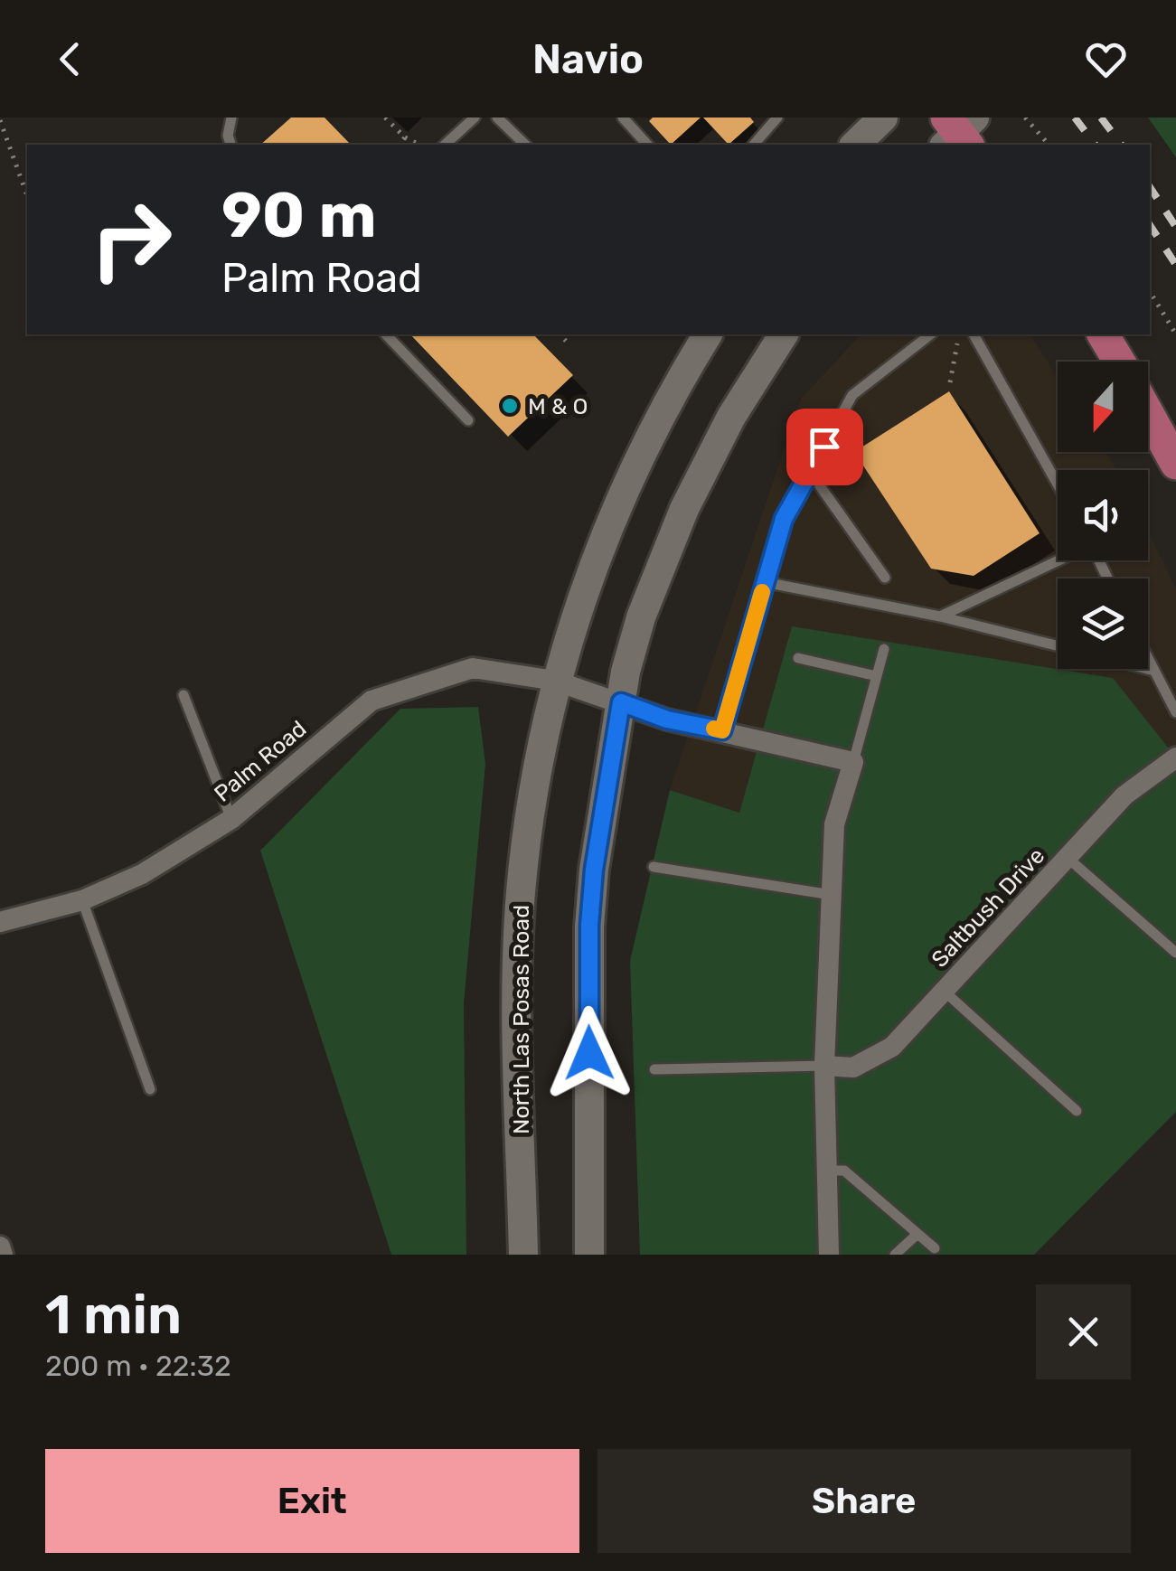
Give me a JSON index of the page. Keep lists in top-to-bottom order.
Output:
{
  "streets": {
    "main road": ["North Las Posas Road"],
    "street": ["Palm Road", "Saltbush Drive"]
  },
  "crossings": [
    ["Palm Road", "North Las Posas Road"]
  ],
  "places": ["M & O"],
  "north": "bottom",
  "page": {
    "header": "Navio",
    "turn": ["90 m", "Palm Road"],
    "heading": ["1 min", "200 m · 22:32"],
    "buttons": ["Exit", "Share"]
  }
}
